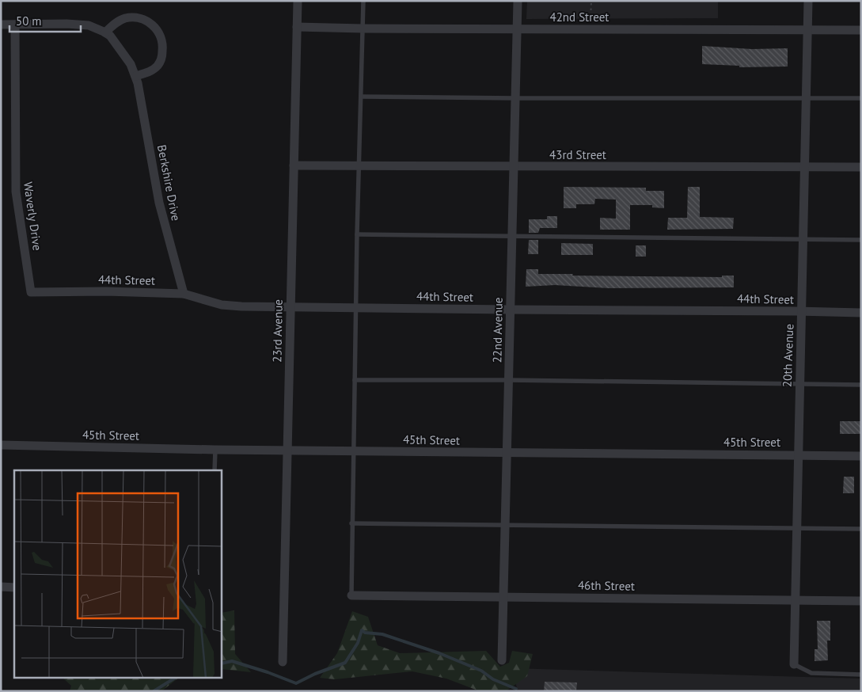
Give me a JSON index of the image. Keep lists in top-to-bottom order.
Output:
{
  "streets": {
    "street": [
      "42nd Street",
      "43rd Street",
      "Berkshire Drive",
      "Waverly Drive",
      "44th Street",
      "22nd Avenue",
      "23rd Avenue",
      "20th Avenue",
      "45th Street",
      "46th Street"
    ]
  },
  "crossings": [
    ["42nd Street", "22nd Avenue"],
    ["42nd Street", "23rd Avenue"],
    ["42nd Street", "20th Avenue"],
    ["43rd Street", "22nd Avenue"],
    ["43rd Street", "23rd Avenue"],
    ["43rd Street", "20th Avenue"],
    ["Berkshire Drive", "Waverly Drive"],
    ["Berkshire Drive", "44th Street"],
    ["Waverly Drive", "44th Street"],
    ["44th Street", "22nd Avenue"],
    ["44th Street", "23rd Avenue"],
    ["44th Street", "20th Avenue"],
    ["22nd Avenue", "45th Street"],
    ["22nd Avenue", "46th Street"],
    ["23rd Avenue", "45th Street"],
    ["20th Avenue", "45th Street"],
    ["20th Avenue", "46th Street"]
  ],
  "scale_bar": "50 m"
}
